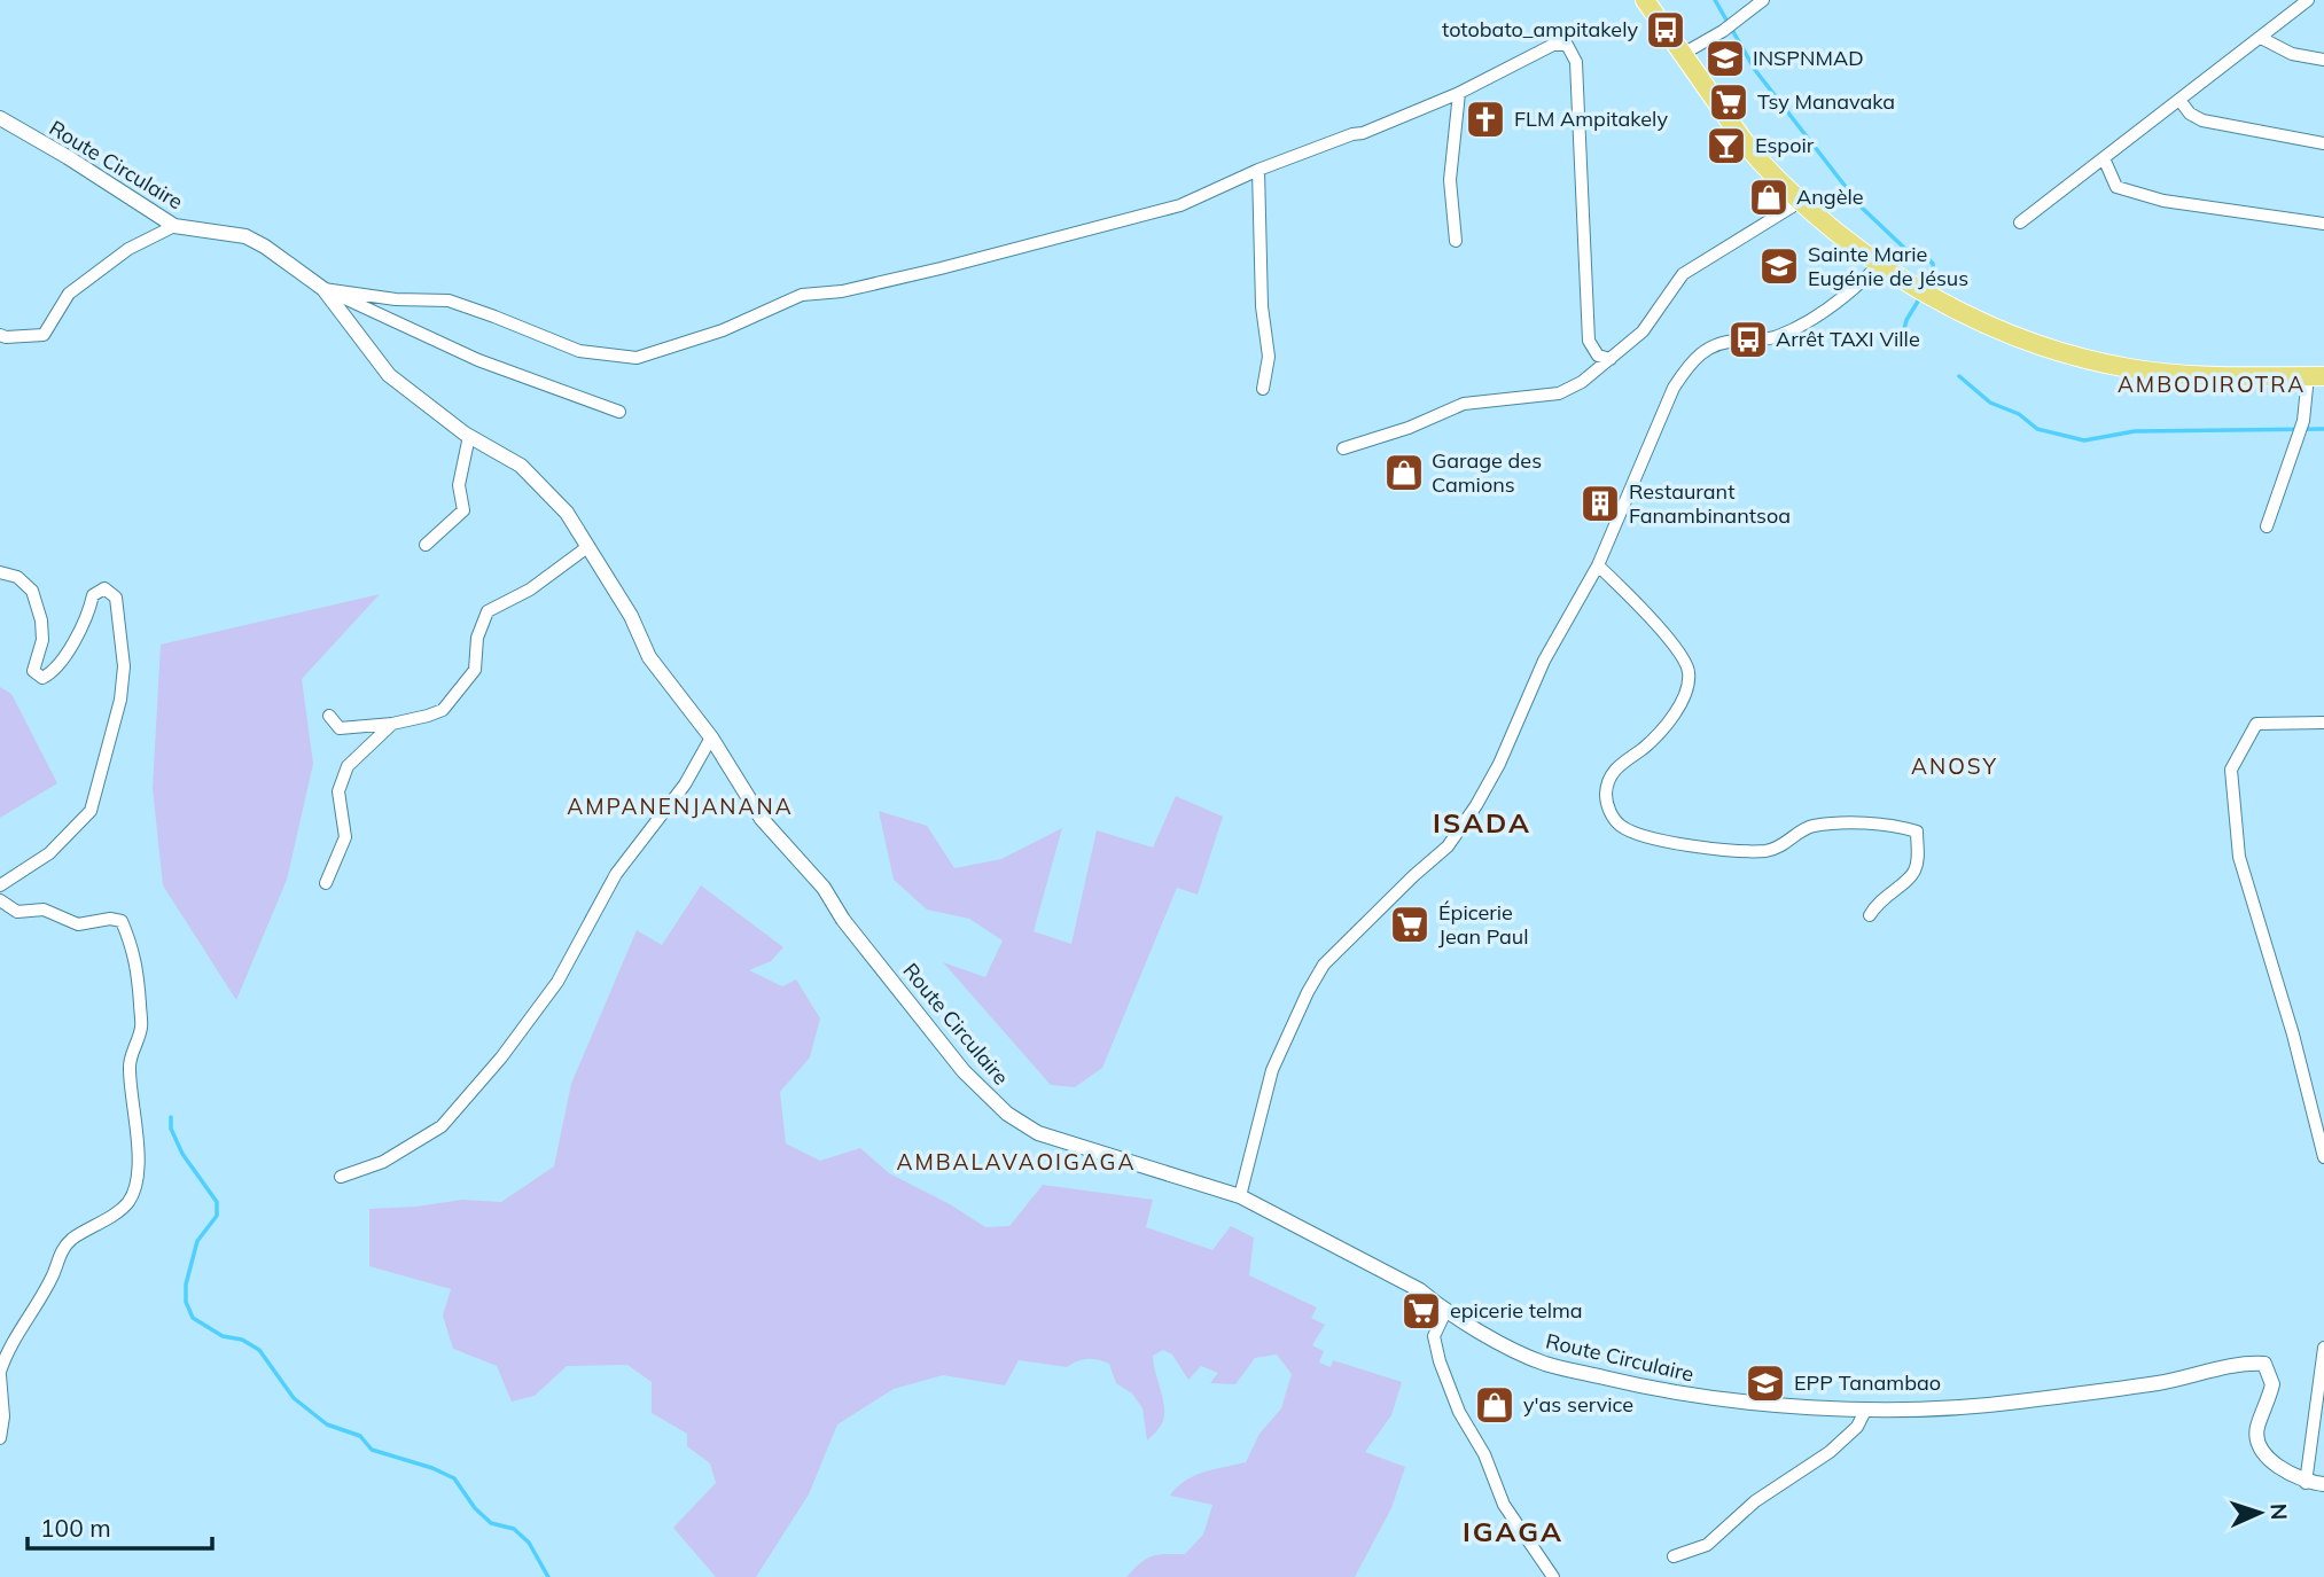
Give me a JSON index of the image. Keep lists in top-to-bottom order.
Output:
{
  "streets": {
    "street": ["Route Circulaire"]
  },
  "districts": [
    "AMBODIROTRA",
    "ANOSY",
    "AMPANENJANANA",
    "ISADA",
    "AMBALAVAOIGAGA",
    "IGAGA"
  ],
  "places": {
    "bus stop": ["totobato_ampitakely", "Arrêt TAXI Ville"],
    "school or university": ["INSPNMAD", "Sainte Marie Eugénie de Jésus", "EPP Tanambao"],
    "supermarket": ["Tsy Manavaka", "Épicerie Jean Paul", "epicerie telma"],
    "church": ["FLM Ampitakely"],
    "bar": ["Espoir"],
    "shop": ["Angèle", "Garage des Camions", "y'as service"],
    "building": ["Restaurant Fanambinantsoa"]
  },
  "scale_bar": "100 m",
  "north": "right"
}
